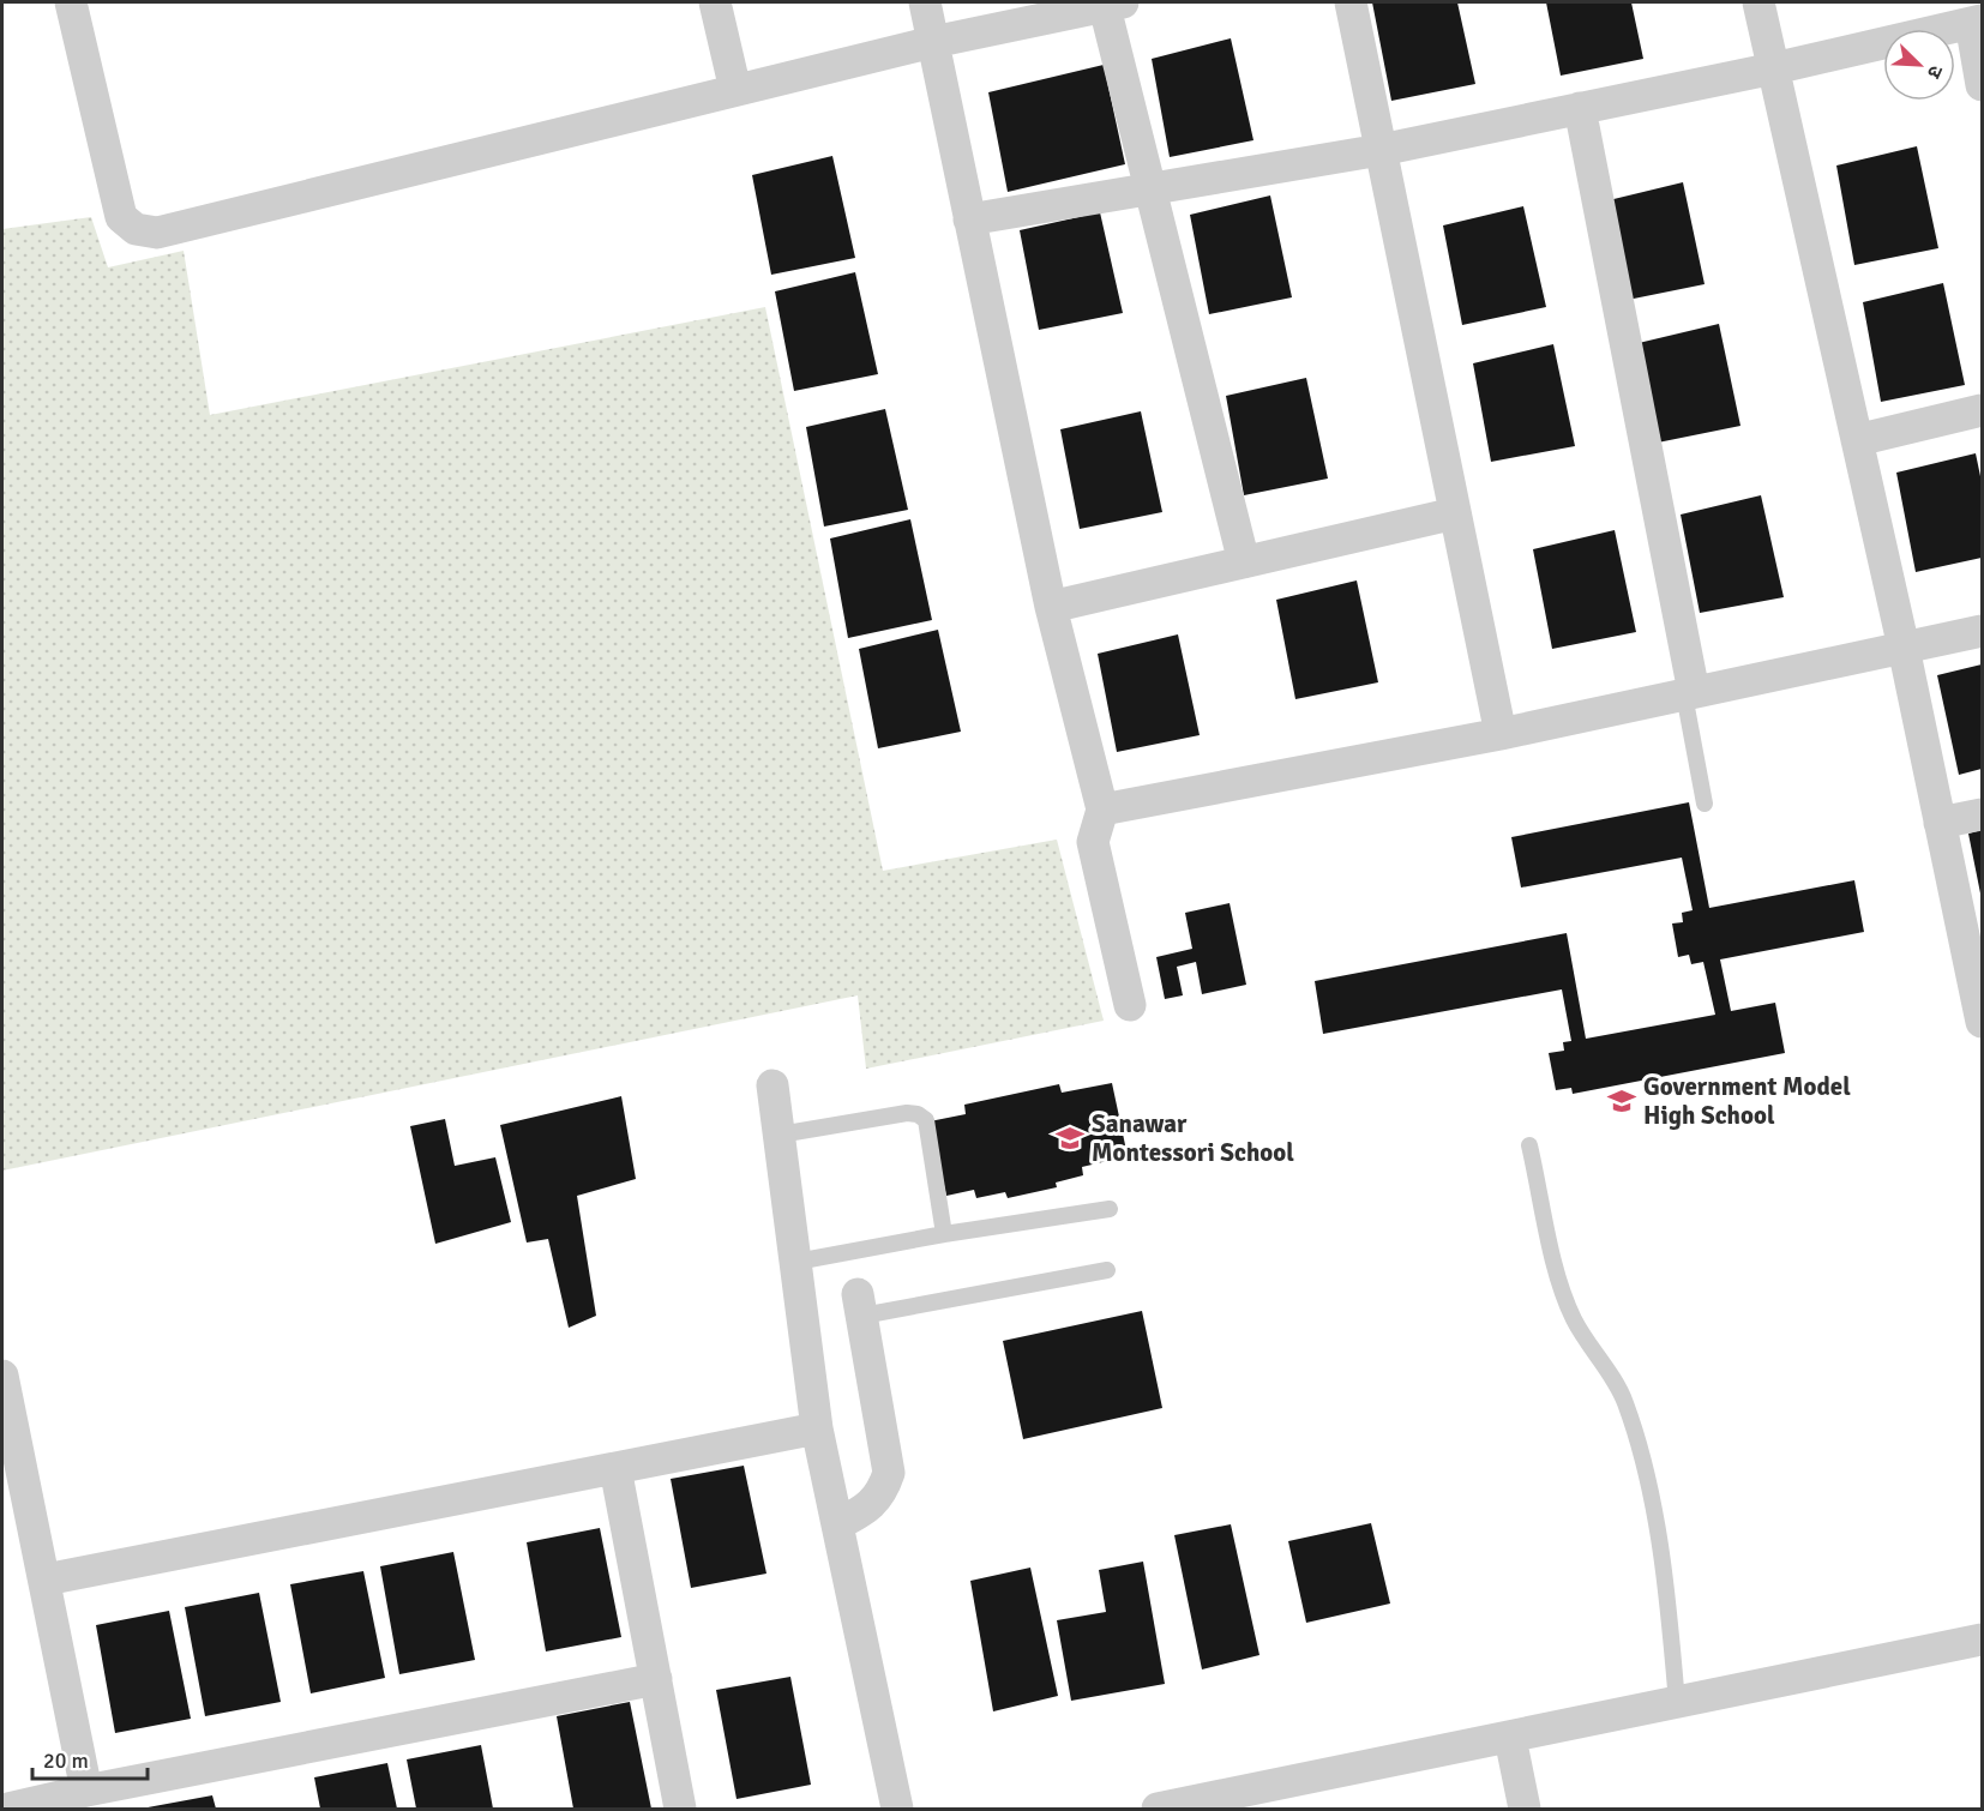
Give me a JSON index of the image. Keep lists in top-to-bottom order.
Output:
{
  "places": {
    "school or university": ["Government Model High School", "Sanawar Montessori School"]
  },
  "scale_bar": "20 m",
  "north": "bottom right"
}
